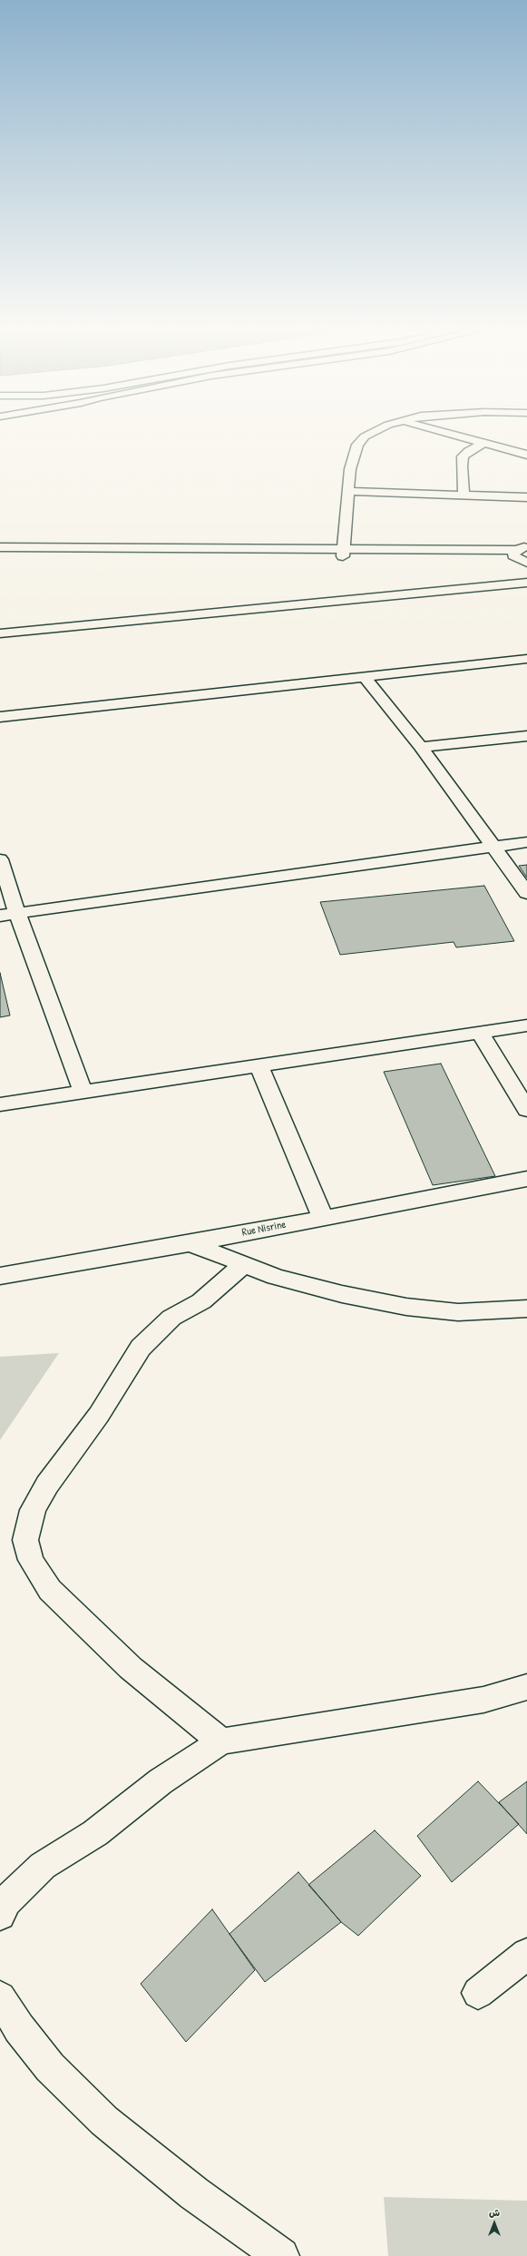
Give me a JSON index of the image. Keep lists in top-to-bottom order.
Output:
{
  "streets": {
    "street": ["Rue Nisrine"]
  },
  "north": "top"
}
